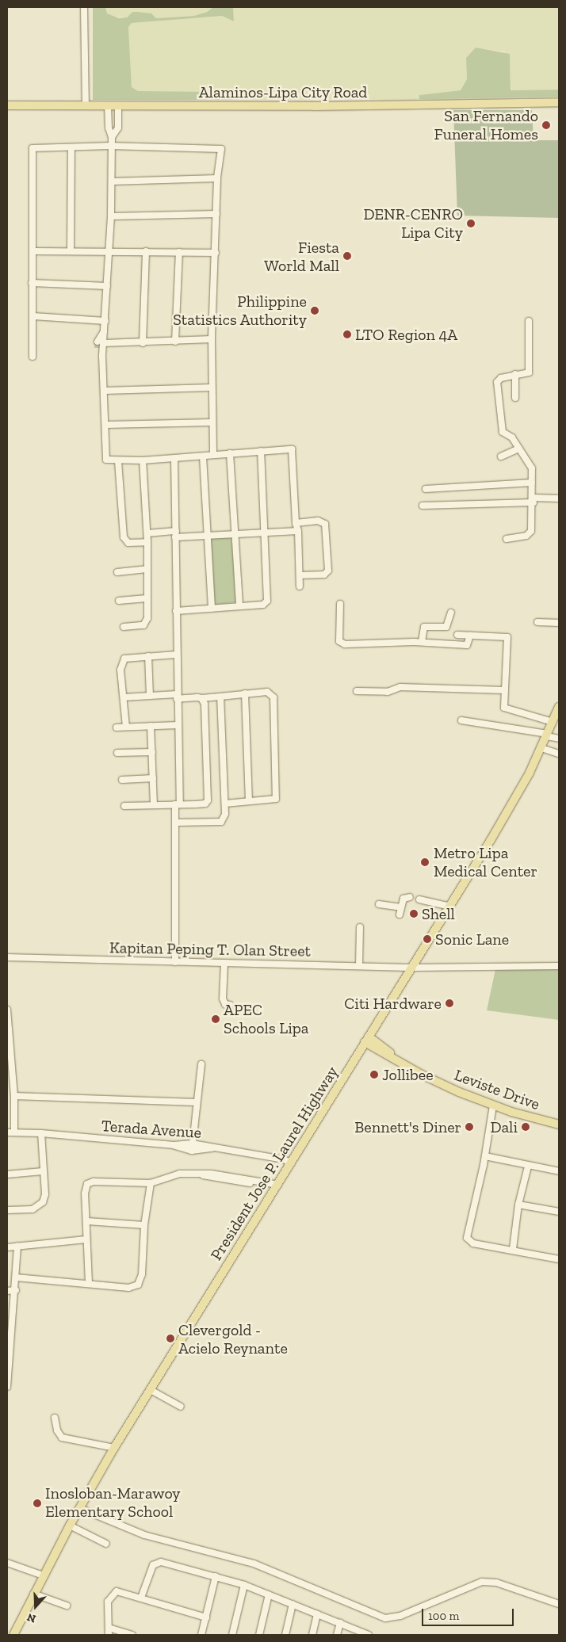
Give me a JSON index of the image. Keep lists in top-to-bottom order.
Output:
{
  "streets": {
    "main road": ["Alaminos-Lipa City Road", "Leviste Drive", "President Jose P. Laurel Highway"],
    "street": ["Kapitan Peping T. Olan Street", "Terada Avenue"]
  },
  "crossings": [
    ["Kapitan Peping T. Olan Street", "President Jose P. Laurel Highway"],
    ["Leviste Drive", "President Jose P. Laurel Highway"],
    ["Terada Avenue", "President Jose P. Laurel Highway"]
  ],
  "places": [
    "San Fernando Funeral Homes",
    "DENR-CENRO Lipa City",
    "Fiesta World Mall",
    "Philippine Statistics Authority",
    "LTO Region 4A",
    "Metro Lipa Medical Center",
    "Shell",
    "Sonic Lane",
    "Citi Hardware",
    "APEC Schools Lipa",
    "Jollibee",
    "Bennett's Diner",
    "Dali",
    "Clevergold - Acielo Reynante",
    "Inosloban-Marawoy Elementary School"
  ],
  "scale_bar": "100 m",
  "north": "bottom"
}
